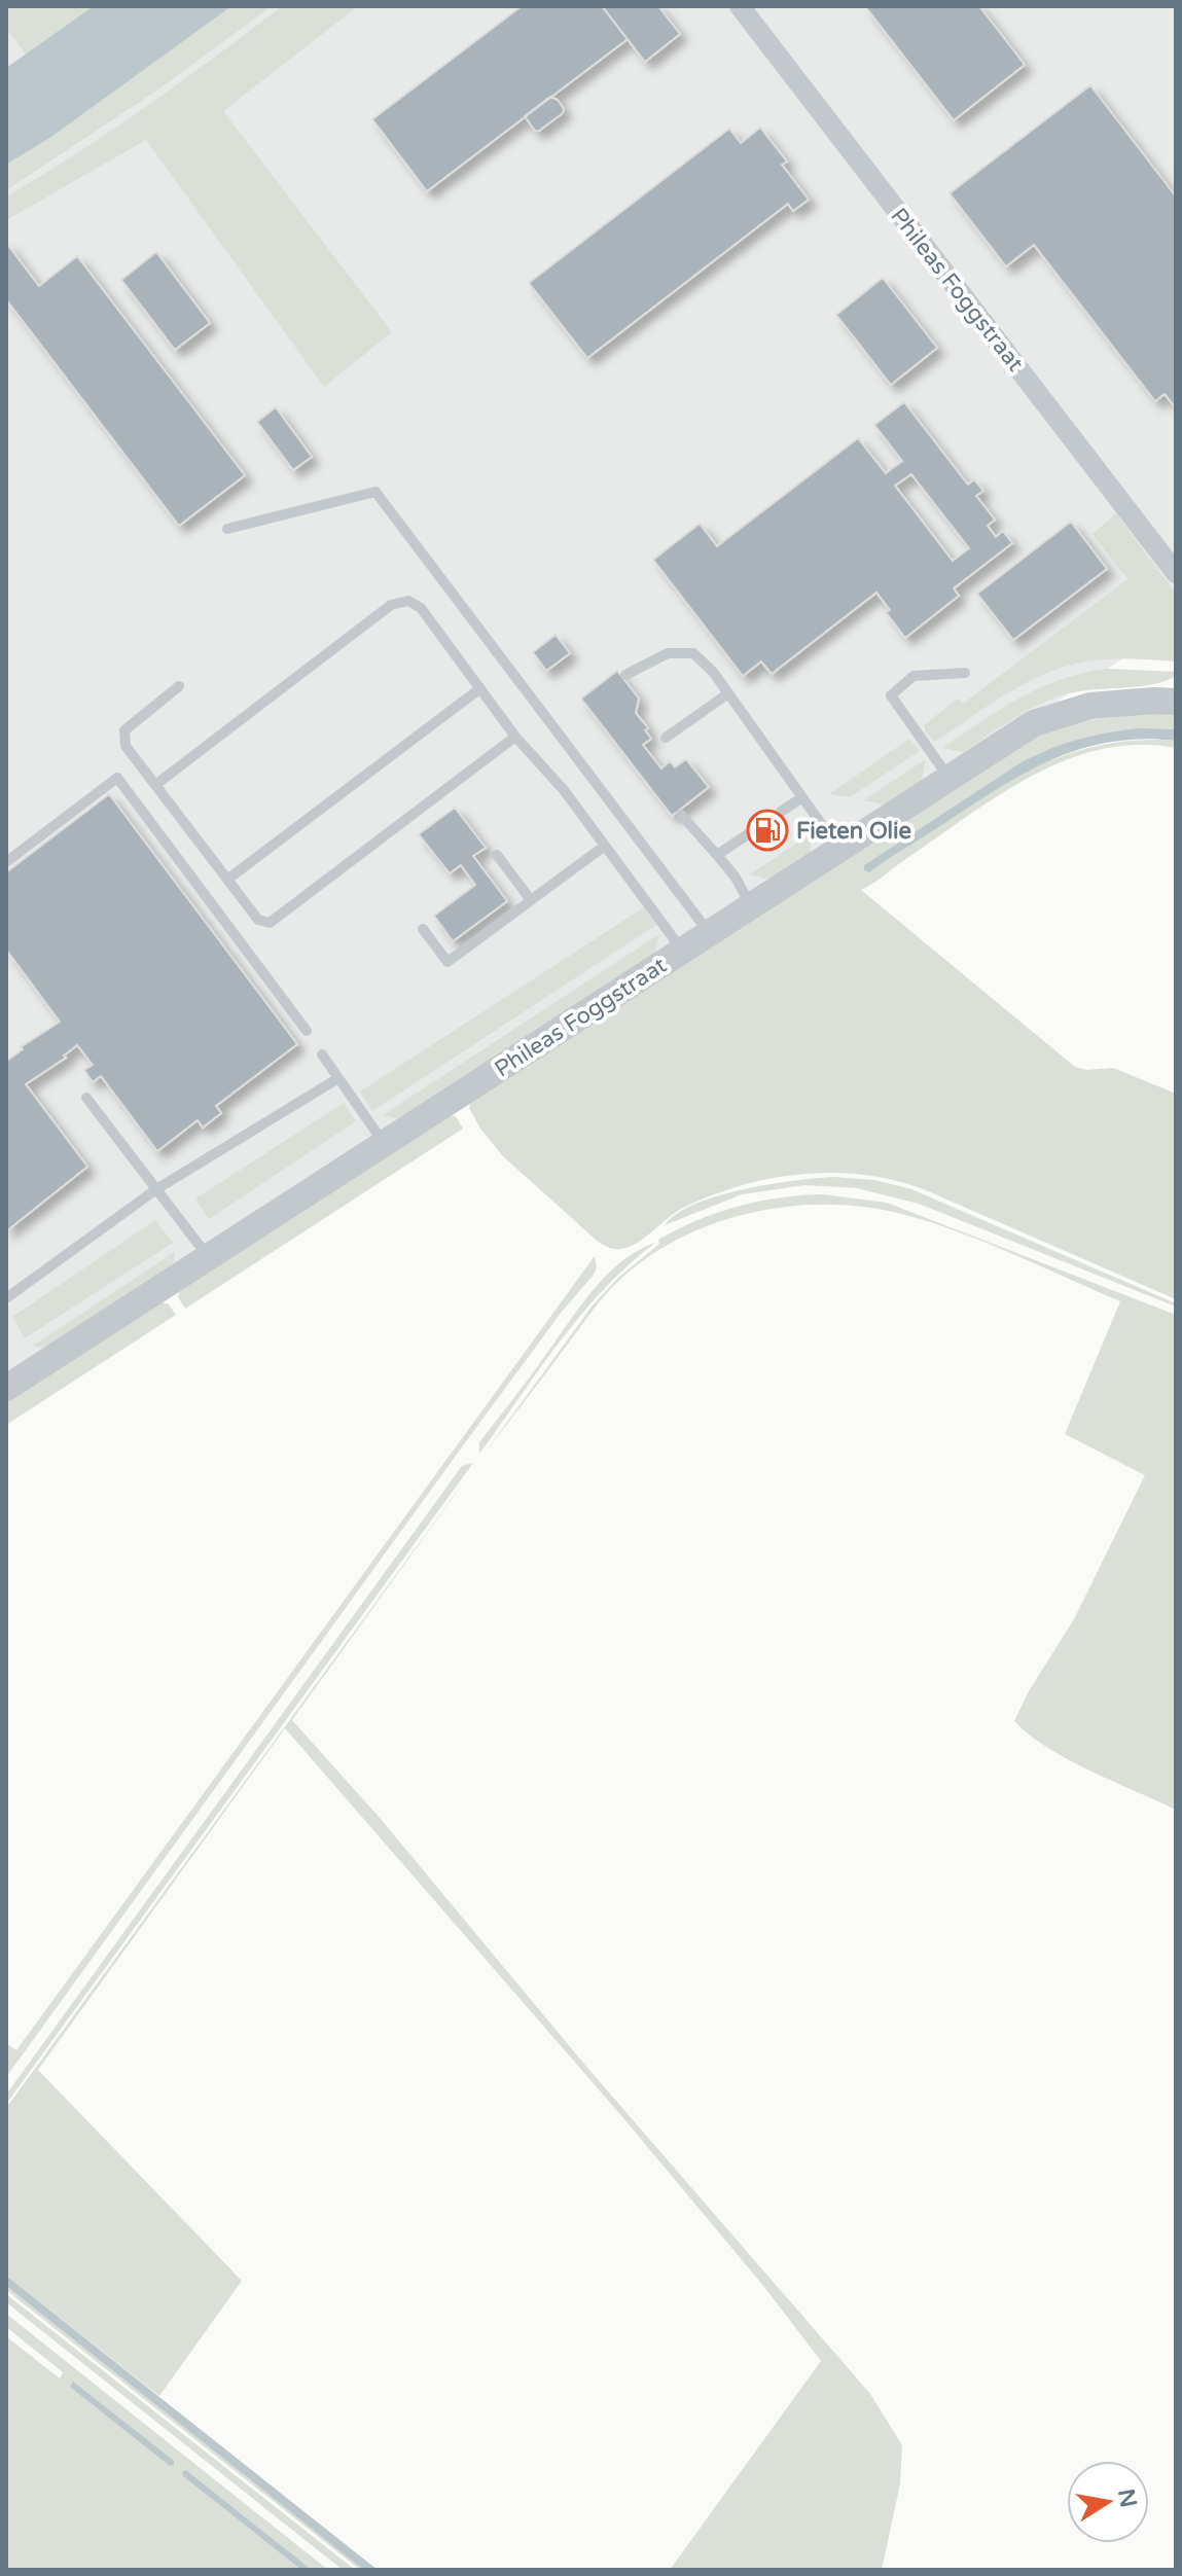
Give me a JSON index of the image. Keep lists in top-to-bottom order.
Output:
{
  "streets": {
    "street": ["Phileas Foggstraat"]
  },
  "places": {
    "fuel station": ["Fieten Olie"]
  },
  "north": "right"
}
